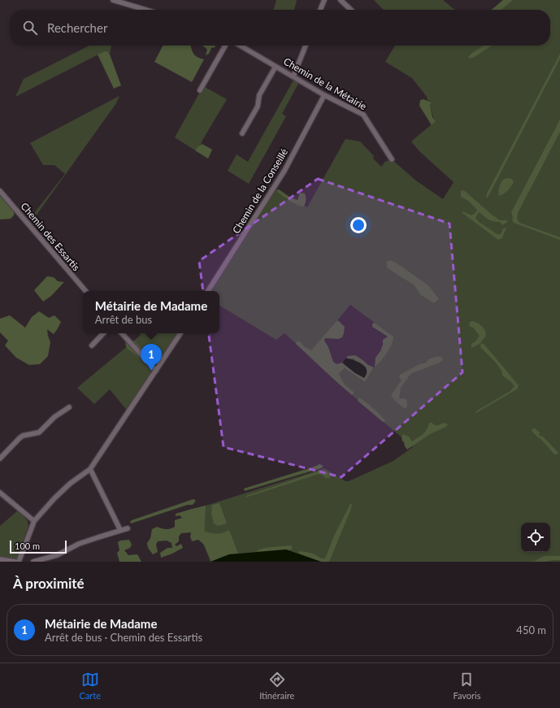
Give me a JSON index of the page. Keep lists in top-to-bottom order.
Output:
{
  "streets": {
    "street": ["Chemin de la Métairie", "Chemin de la Conseillé", "Chemin des Essartis"]
  },
  "crossings": [
    ["Chemin de la Métairie", "Chemin de la Conseillé"]
  ],
  "scale_bar": "100 m",
  "page": {
    "search": "Rechercher",
    "popup": ["Métairie de Madame", "Arrêt de bus"],
    "pins": "1",
    "scale": "100 m",
    "heading": "À proximité",
    "list": [
      {
        "mark": "1",
        "name": "Métairie de Madame",
        "note": "Arrêt de bus · Chemin des Essartis",
        "value": "450 m"
      }
    ],
    "nav": ["Carte", "Itinéraire", "Favoris"]
  }
}
